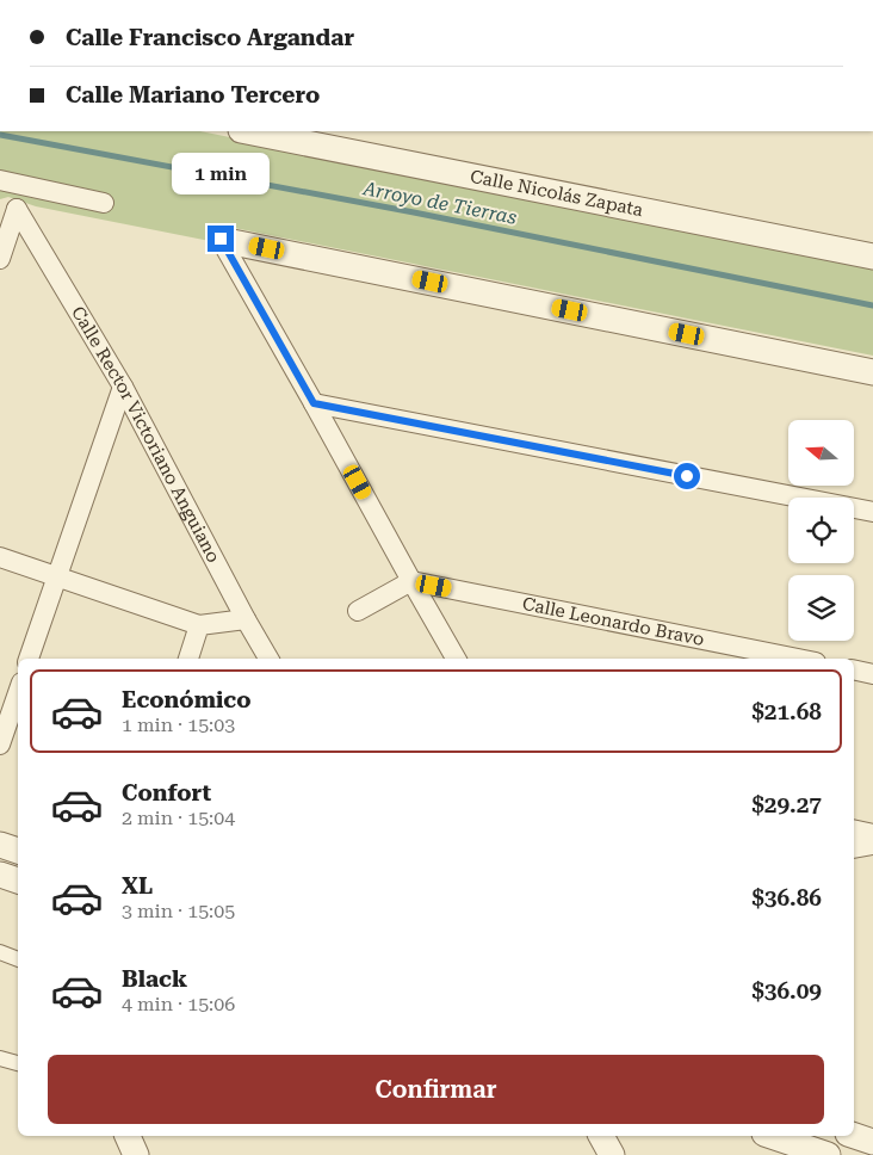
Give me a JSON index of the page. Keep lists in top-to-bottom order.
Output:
{
  "streets": {
    "street": ["Calle Nicolás Zapata", "Calle Rector Victoriano Anguiano", "Calle Leonardo Bravo"]
  },
  "water": ["Arroyo de Tierras"],
  "north": "left",
  "page": {
    "banner": ["Calle Francisco Argandar", "Calle Mariano Tercero"],
    "bubble": "1 min",
    "list": [
      {
        "name": "Económico",
        "note": "1 min · 15:03",
        "value": "$21.68"
      },
      {
        "name": "Confort",
        "note": "2 min · 15:04",
        "value": "$29.27"
      },
      {
        "name": "XL",
        "note": "3 min · 15:05",
        "value": "$36.86"
      },
      {
        "name": "Black",
        "note": "4 min · 15:06",
        "value": "$36.09"
      }
    ],
    "buttons": "Confirmar"
  }
}
